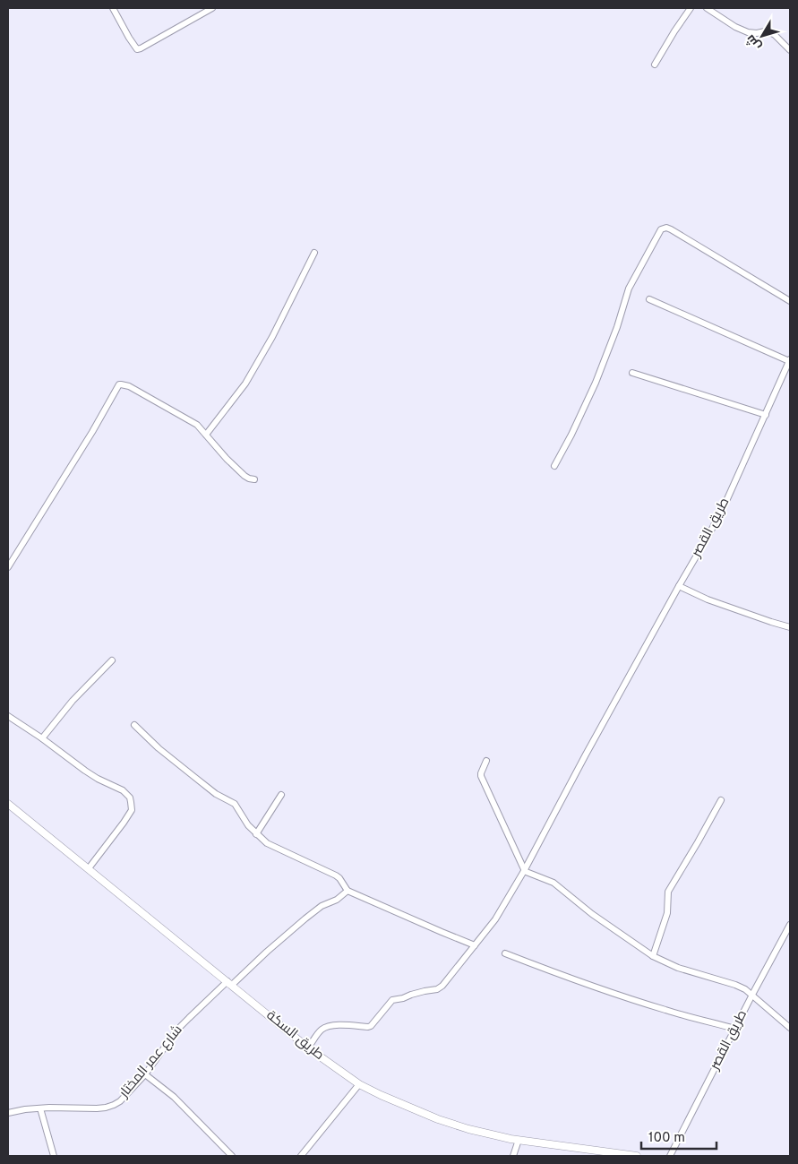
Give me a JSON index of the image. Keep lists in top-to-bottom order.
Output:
{
  "streets": {
    "main road": ["طريق السكة"],
    "street": ["طريق القصر", "شارع عمر المختار"]
  },
  "crossings": [
    ["طريق القصر", "طريق السكة"],
    ["طريق السكة", "شارع عمر المختار"]
  ],
  "scale_bar": "100 m",
  "north": "bottom left"
}
